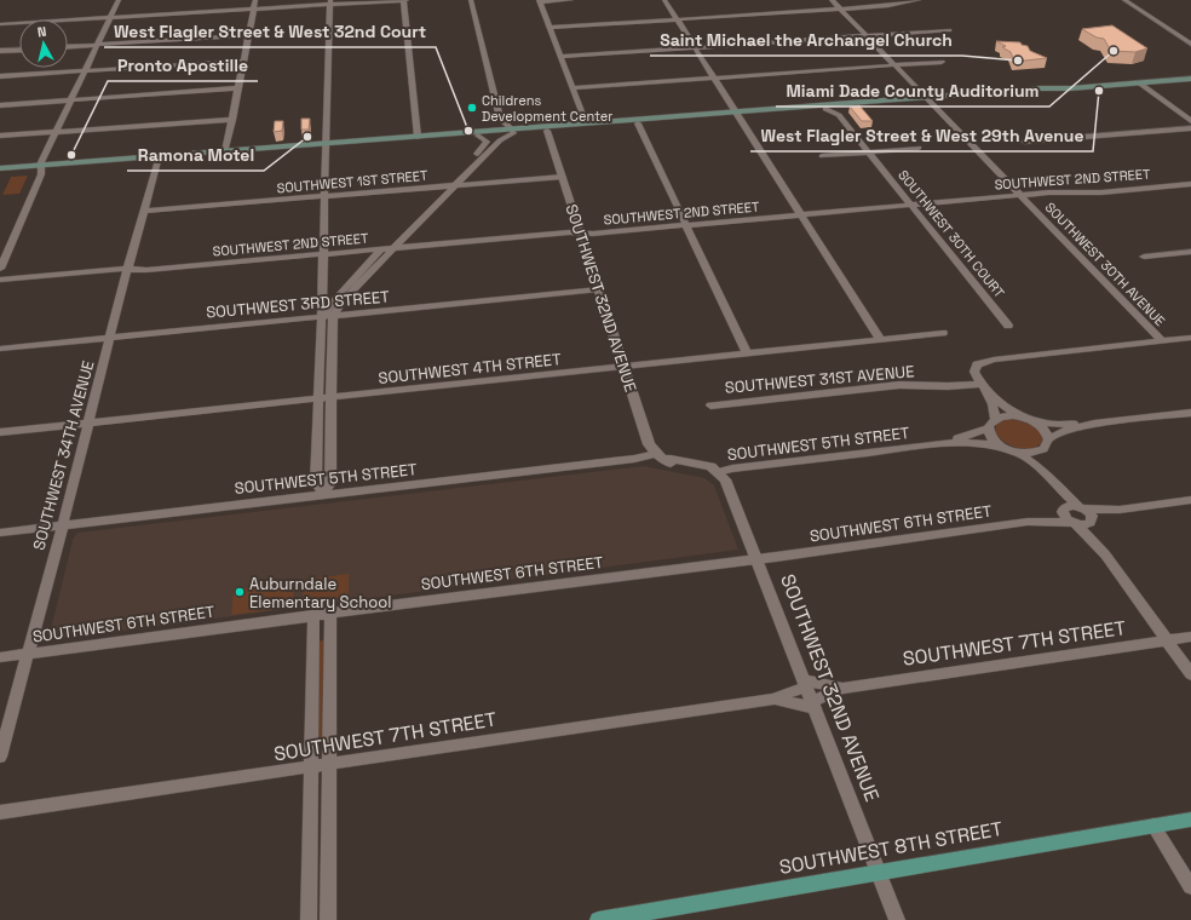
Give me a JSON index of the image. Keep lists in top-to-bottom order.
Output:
{
  "streets": {
    "main road": ["SOUTHWEST 8TH STREET"],
    "street": [
      "SOUTHWEST 2ND STREET",
      "SOUTHWEST 1ST STREET",
      "SOUTHWEST 30TH COURT",
      "SOUTHWEST 30TH AVENUE",
      "SOUTHWEST 32ND AVENUE",
      "SOUTHWEST 3RD STREET",
      "SOUTHWEST 4TH STREET",
      "SOUTHWEST 31ST AVENUE",
      "SOUTHWEST 5TH STREET",
      "SOUTHWEST 34TH AVENUE",
      "SOUTHWEST 6TH STREET",
      "SOUTHWEST 7TH STREET"
    ]
  },
  "crossings": [
    ["SOUTHWEST 2ND STREET", "SOUTHWEST 30TH COURT"],
    ["SOUTHWEST 2ND STREET", "SOUTHWEST 30TH AVENUE"],
    ["SOUTHWEST 2ND STREET", "SOUTHWEST 32ND AVENUE"],
    ["SOUTHWEST 2ND STREET", "SOUTHWEST 34TH AVENUE"],
    ["SOUTHWEST 1ST STREET", "SOUTHWEST 32ND AVENUE"],
    ["SOUTHWEST 1ST STREET", "SOUTHWEST 34TH AVENUE"],
    ["SOUTHWEST 32ND AVENUE", "SOUTHWEST 3RD STREET"],
    ["SOUTHWEST 32ND AVENUE", "SOUTHWEST 4TH STREET"],
    ["SOUTHWEST 32ND AVENUE", "SOUTHWEST 5TH STREET"],
    ["SOUTHWEST 32ND AVENUE", "SOUTHWEST 6TH STREET"],
    ["SOUTHWEST 32ND AVENUE", "SOUTHWEST 7TH STREET"],
    ["SOUTHWEST 32ND AVENUE", "SOUTHWEST 8TH STREET"],
    ["SOUTHWEST 3RD STREET", "SOUTHWEST 34TH AVENUE"],
    ["SOUTHWEST 4TH STREET", "SOUTHWEST 34TH AVENUE"],
    ["SOUTHWEST 5TH STREET", "SOUTHWEST 34TH AVENUE"],
    ["SOUTHWEST 34TH AVENUE", "SOUTHWEST 6TH STREET"]
  ],
  "places": [
    "Miami Dade County Auditorium",
    "Saint Michael the Archangel Church",
    "West Flagler Street & West 29th Avenue",
    "Childrens Development Center",
    "West Flagler Street & West 32nd Court",
    "Ramona Motel",
    "Pronto Apostille",
    "Auburndale Elementary School"
  ],
  "north": "top"
}
